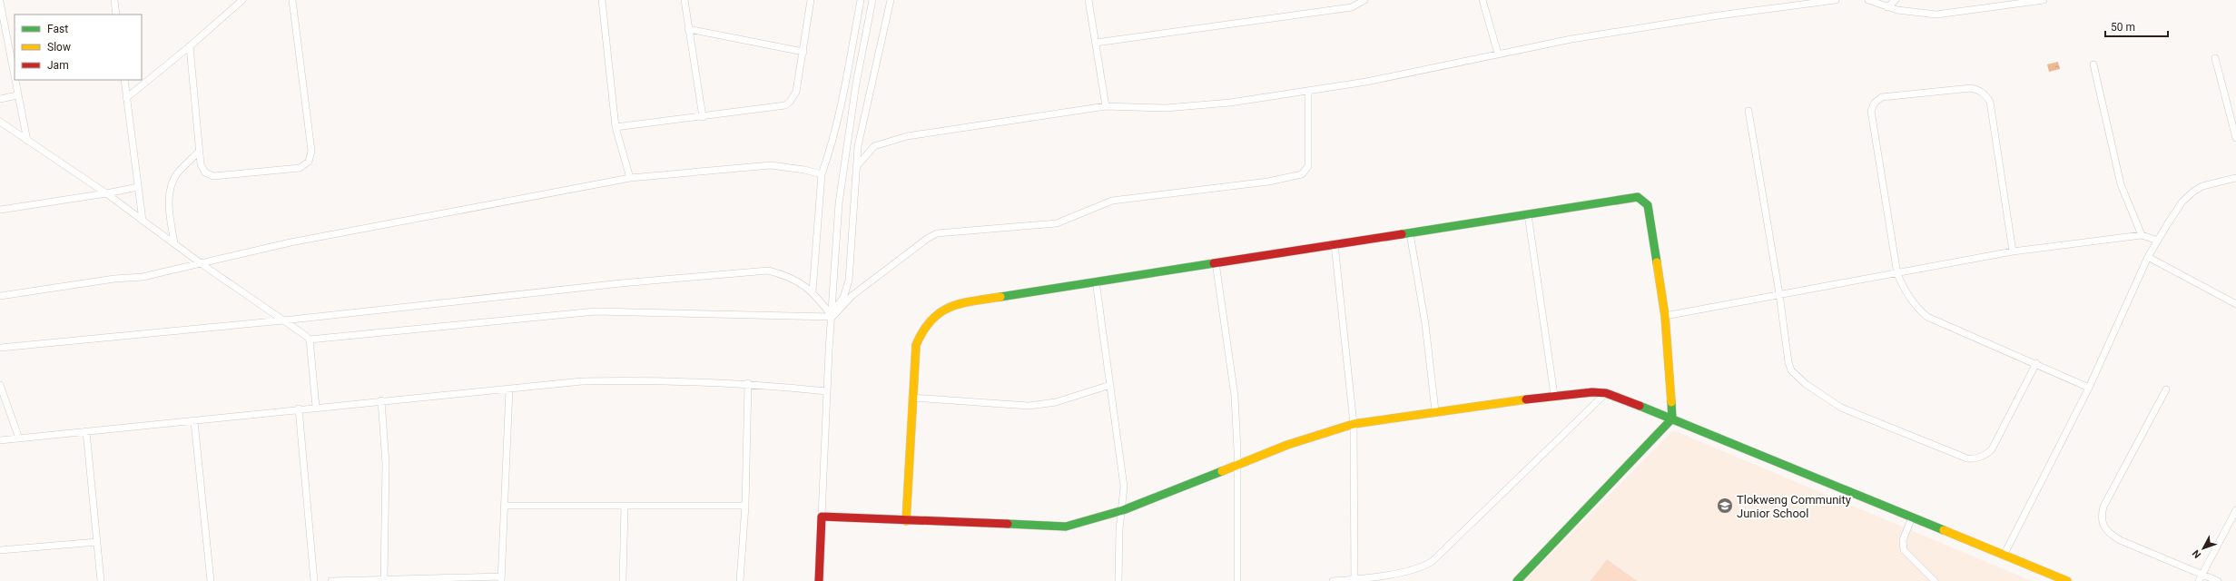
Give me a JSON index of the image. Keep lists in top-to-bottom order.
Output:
{
  "places": {
    "school or university": ["Tlokweng Community Junior School"]
  },
  "legend": ["Fast", "Slow", "Jam"],
  "scale_bar": "50 m",
  "north": "bottom left"
}
